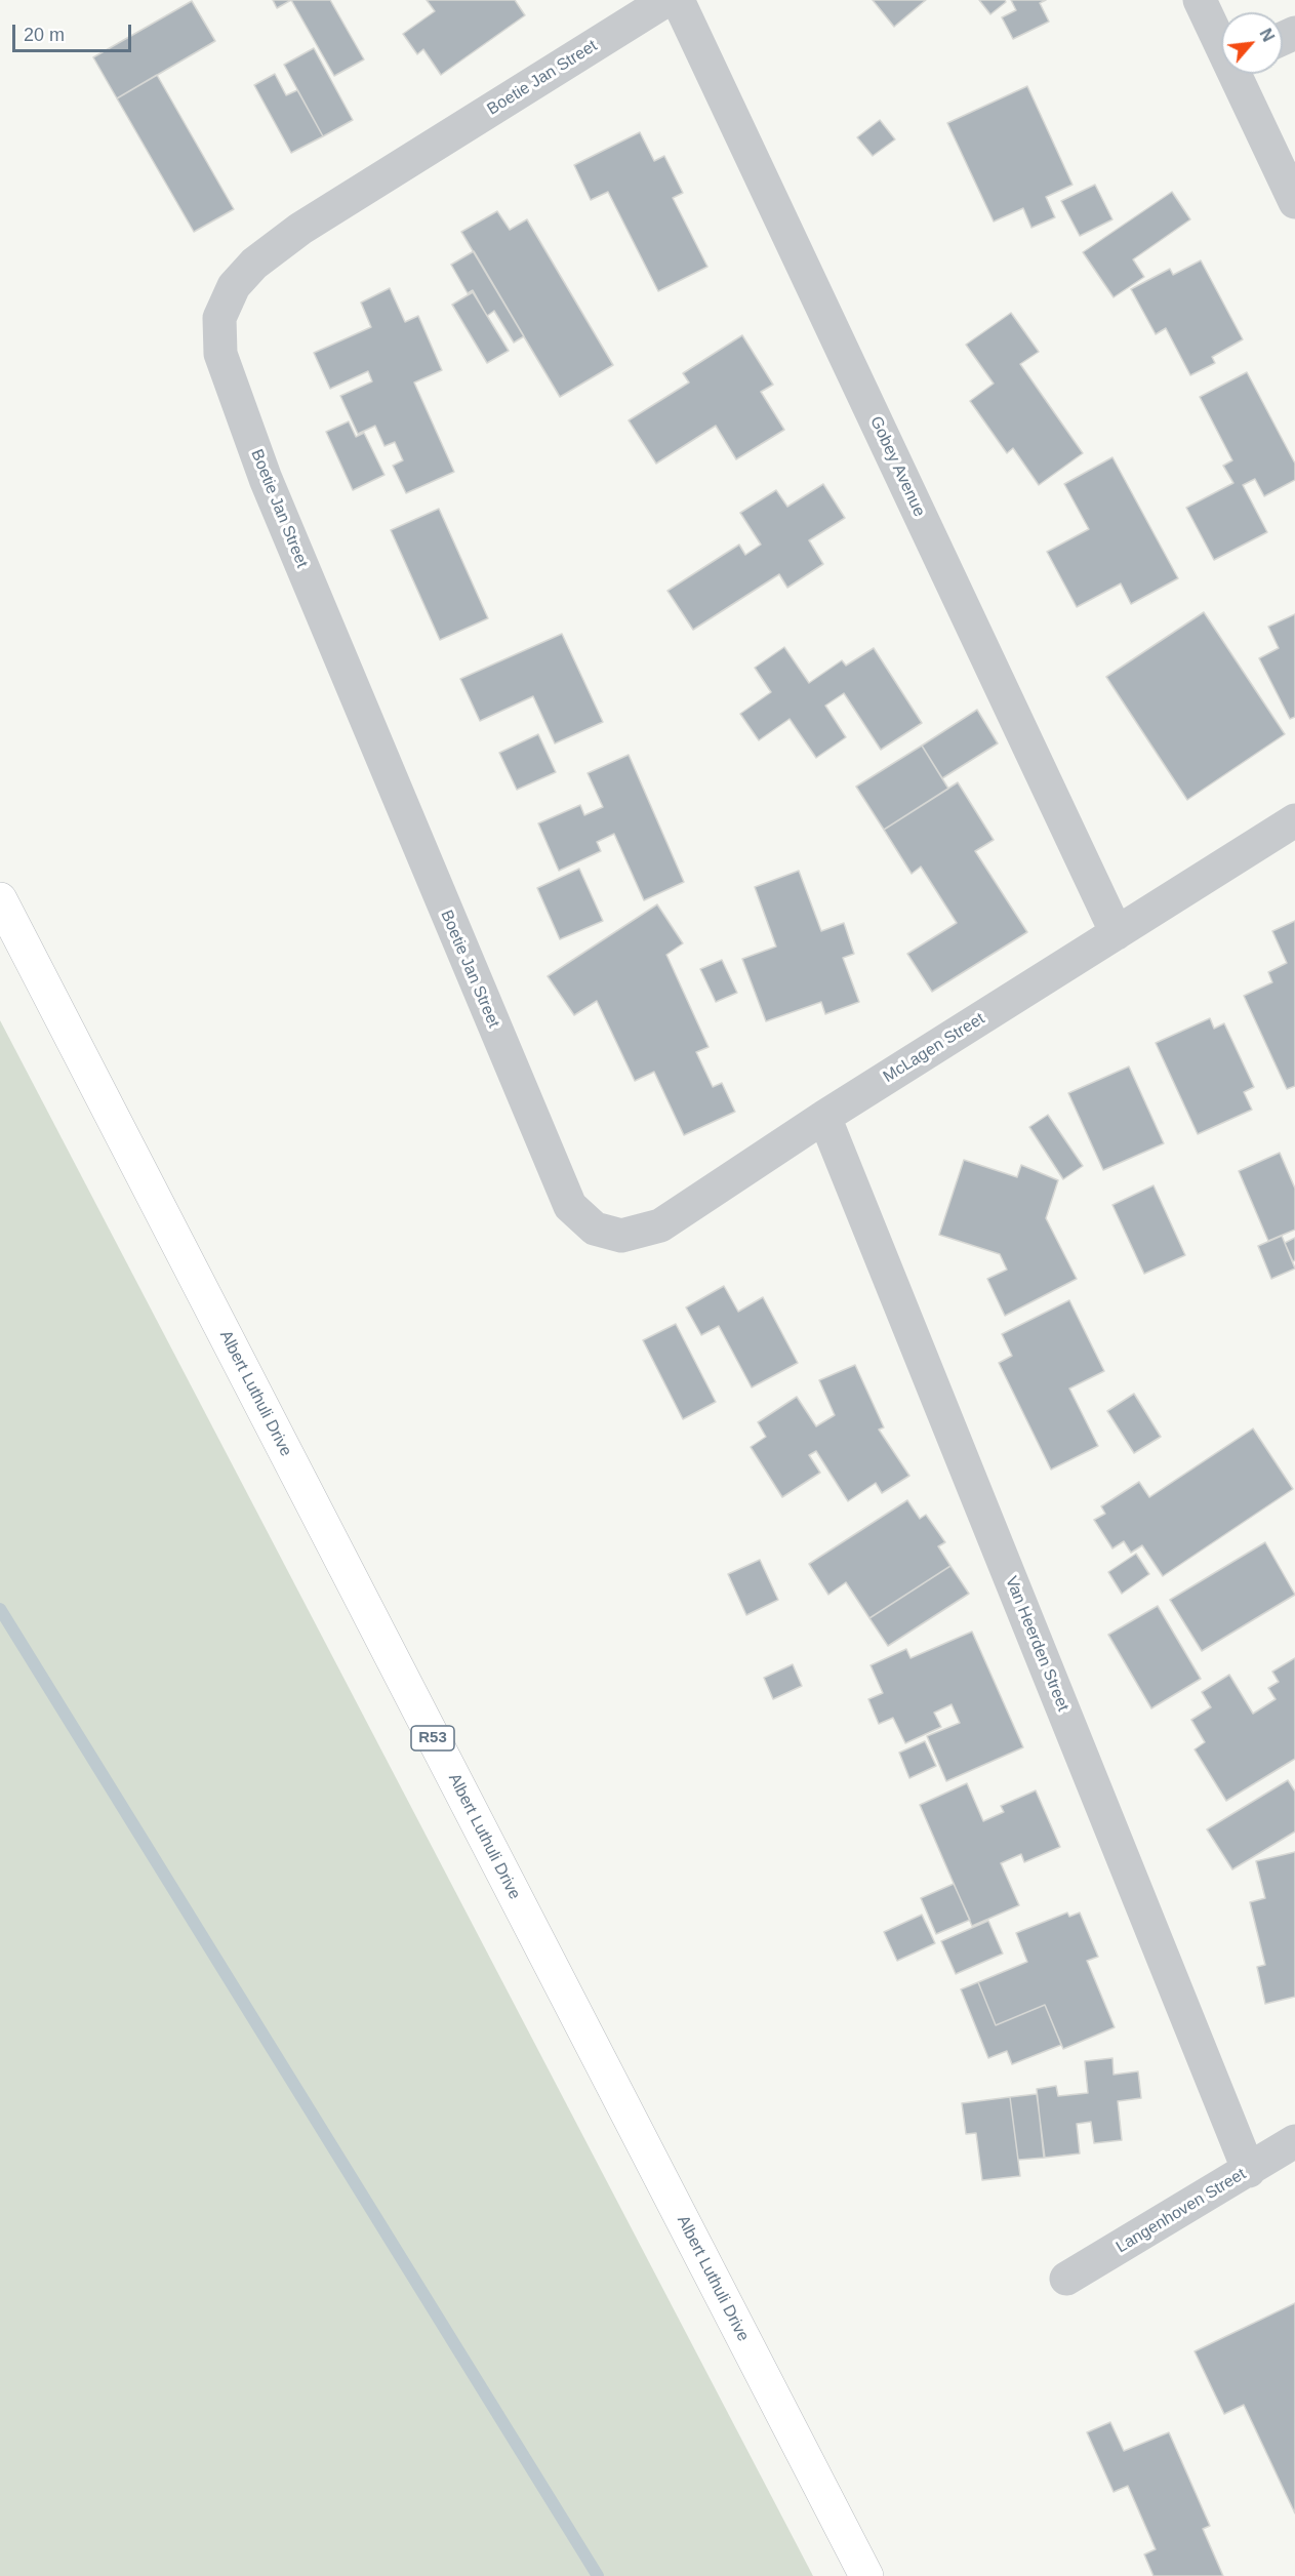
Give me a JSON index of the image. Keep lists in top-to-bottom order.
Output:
{
  "streets": {
    "main road": ["Albert Luthuli Drive", "R53"],
    "street": [
      "Boetie Jan Street",
      "Gobey Avenue",
      "McLagen Street",
      "Van Heerden Street",
      "Langenhoven Street"
    ]
  },
  "crossings": [
    ["Boetie Jan Street", "McLagen Street"],
    ["Gobey Avenue", "McLagen Street"],
    ["McLagen Street", "Van Heerden Street"],
    ["Van Heerden Street", "Langenhoven Street"]
  ],
  "scale_bar": "20 m",
  "north": "top right"
}
